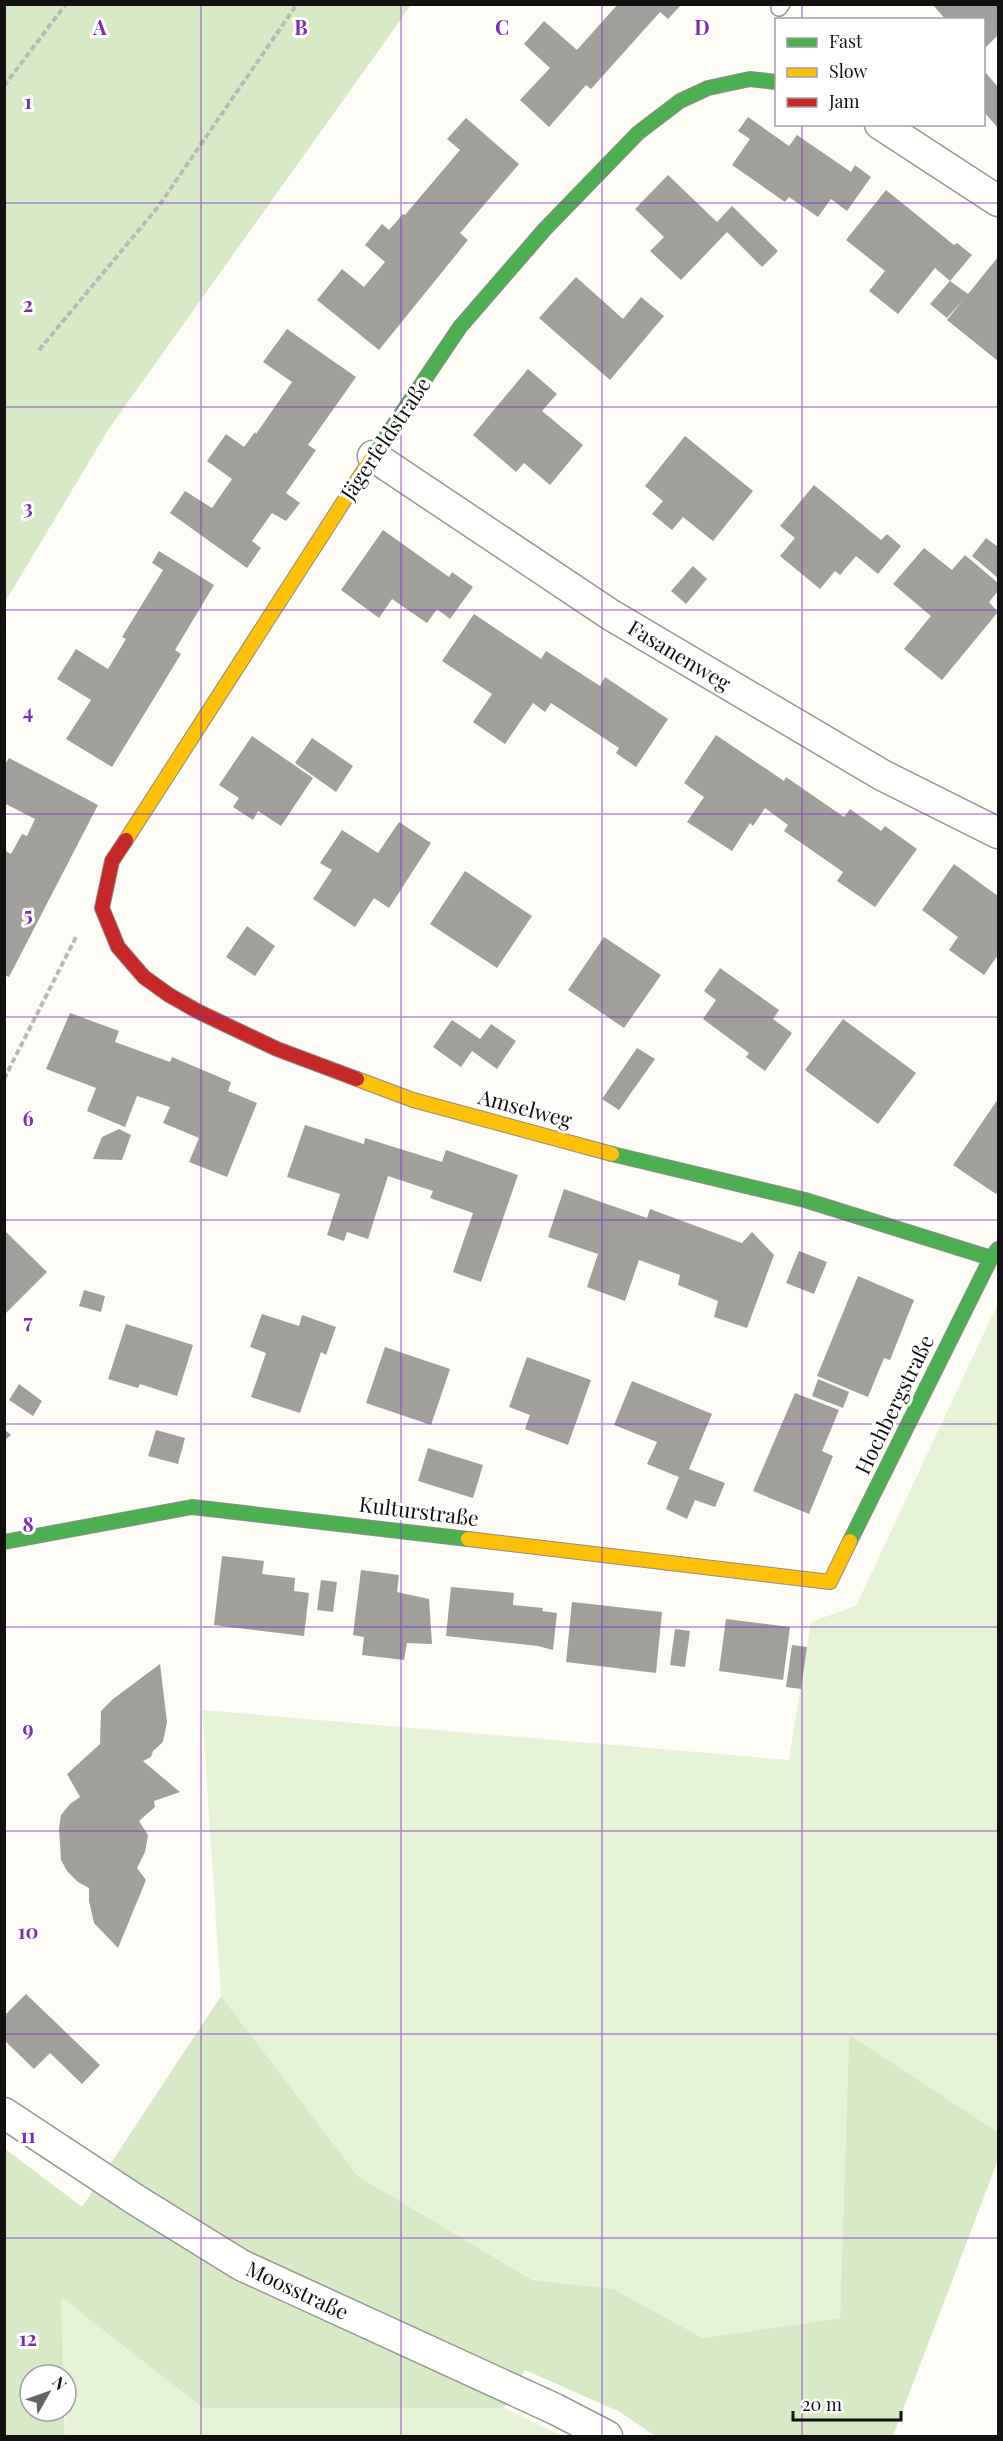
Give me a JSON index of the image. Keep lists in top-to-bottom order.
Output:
{
  "streets": {
    "street": [
      "Jägerfeldstraße",
      "Fasanenweg",
      "Amselweg",
      "Hochbergstraße",
      "Kulturstraße",
      "Moosstraße"
    ]
  },
  "crossings": [
    ["Jägerfeldstraße", "Fasanenweg"],
    ["Jägerfeldstraße", "Amselweg"],
    ["Amselweg", "Hochbergstraße"],
    ["Hochbergstraße", "Kulturstraße"]
  ],
  "legend": ["Fast", "Slow", "Jam"],
  "scale_bar": "20 m",
  "north": "top right",
  "grid": {
    "columns": [
      "A",
      "B",
      "C",
      "D"
    ],
    "rows": [
      "1",
      "2",
      "3",
      "4",
      "5",
      "6",
      "7",
      "8",
      "9",
      "10",
      "11",
      "12"
    ]
  }
}
